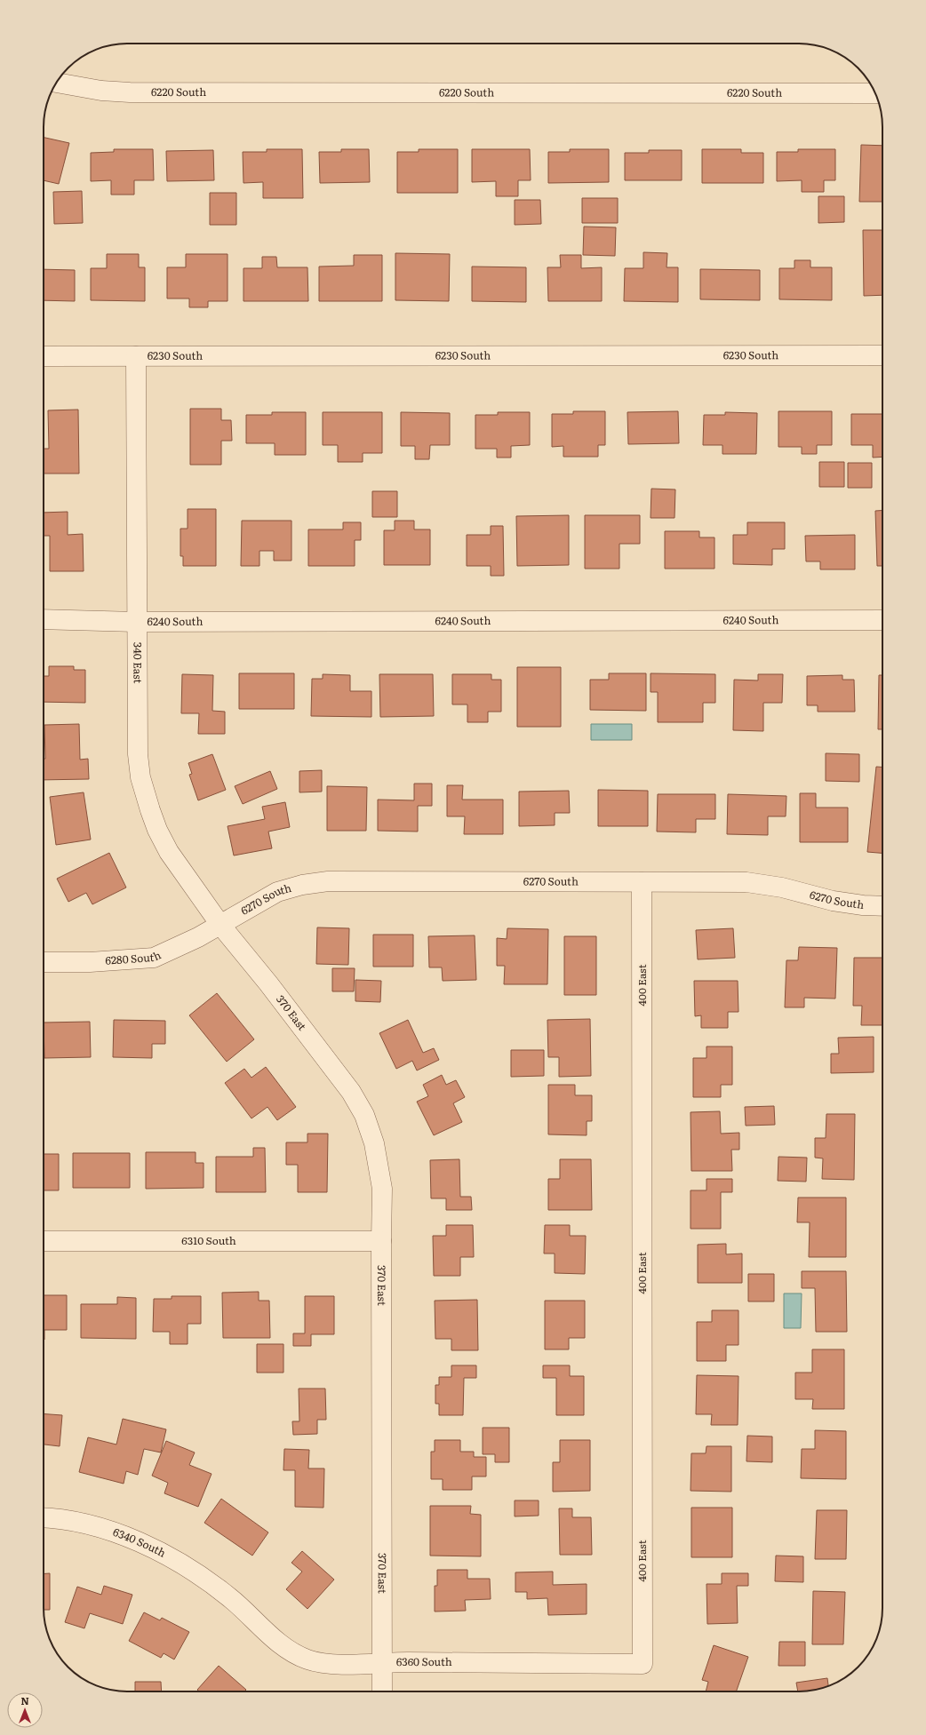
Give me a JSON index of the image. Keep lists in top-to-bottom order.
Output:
{
  "streets": {
    "street": [
      "6220 South",
      "6230 South",
      "6240 South",
      "340 East",
      "6270 South",
      "6280 South",
      "400 East",
      "370 East",
      "6310 South",
      "6340 South",
      "6360 South"
    ]
  },
  "crossings": [
    ["6230 South", "340 East"],
    ["6240 South", "340 East"],
    ["340 East", "6270 South"],
    ["340 East", "6280 South"],
    ["340 East", "370 East"],
    ["6270 South", "6280 South"],
    ["6270 South", "400 East"],
    ["6270 South", "370 East"],
    ["6280 South", "370 East"],
    ["400 East", "6360 South"],
    ["370 East", "6310 South"],
    ["370 East", "6360 South"],
    ["6340 South", "6360 South"]
  ],
  "north": "top"
}
